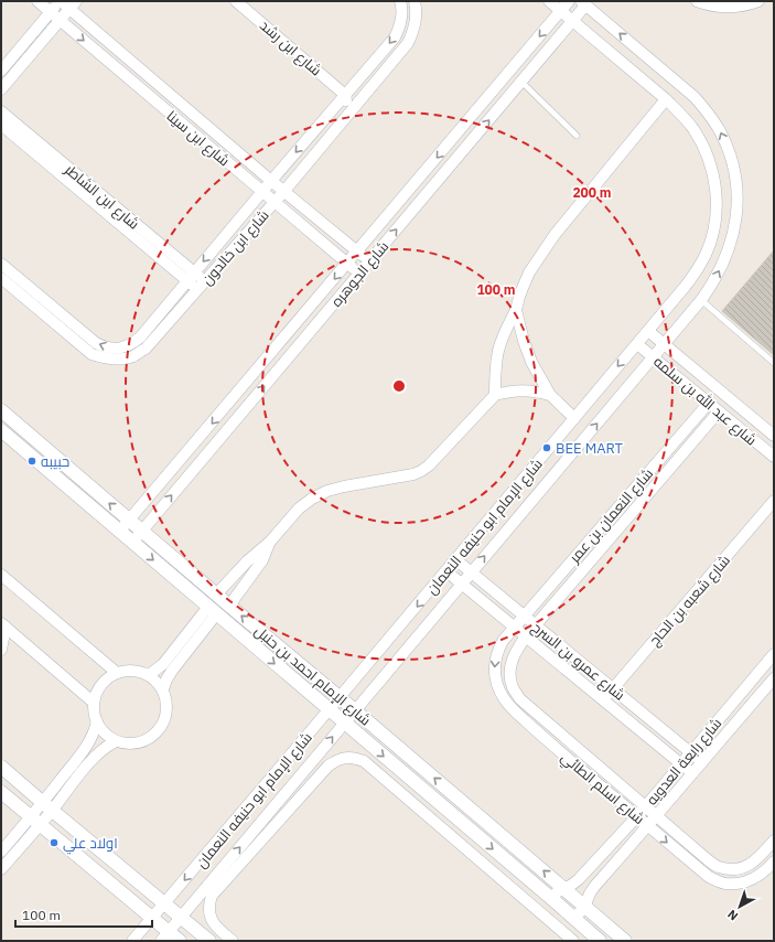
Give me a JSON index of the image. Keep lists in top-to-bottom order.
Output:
{
  "streets": {
    "street": [
      "شارع ابن رشد",
      "شارع ابن سينا",
      "شارع ابن الشاطر",
      "شارع ابن خالدون",
      "شارع الجوهره",
      "شارع عبد الله بن سلمه",
      "شارع النعمان بن عمر",
      "شارع الإمام ابو حنيفه النعمان",
      "شارع شعبه بن الحاج",
      "شارع عمرو بن السرح",
      "شارع الإمام احمد بن حنبل",
      "شارع رابعة العدويه",
      "شارع اسلم الطائي"
    ]
  },
  "crossings": [
    ["شارع ابن رشد", "شارع ابن خالدون"],
    ["شارع ابن سينا", "شارع ابن خالدون"],
    ["شارع ابن سينا", "شارع الجوهره"],
    ["شارع ابن الشاطر", "شارع ابن خالدون"],
    ["شارع الجوهره", "شارع الإمام ابو حنيفه النعمان"],
    ["شارع الجوهره", "شارع الإمام احمد بن حنبل"],
    ["شارع عبد الله بن سلمه", "شارع النعمان بن عمر"],
    ["شارع عبد الله بن سلمه", "شارع الإمام ابو حنيفه النعمان"],
    ["شارع النعمان بن عمر", "شارع عمرو بن السرح"],
    ["شارع النعمان بن عمر", "شارع اسلم الطائي"],
    ["شارع الإمام ابو حنيفه النعمان", "شارع عمرو بن السرح"],
    ["شارع الإمام ابو حنيفه النعمان", "شارع الإمام احمد بن حنبل"],
    ["شارع شعبه بن الحاج", "شارع عمرو بن السرح"],
    ["شارع عمرو بن السرح", "شارع رابعة العدويه"],
    ["شارع عمرو بن السرح", "شارع اسلم الطائي"],
    ["شارع الإمام احمد بن حنبل", "شارع رابعة العدويه"],
    ["شارع رابعة العدويه", "شارع اسلم الطائي"]
  ],
  "one_way": ["شارع اسلم الطائي"],
  "places": ["BEE MART", "حبيبه", "اولاد علي"],
  "scale_bar": "100 m",
  "north": "bottom left",
  "rings": ["200 m", "100 m"]
}
